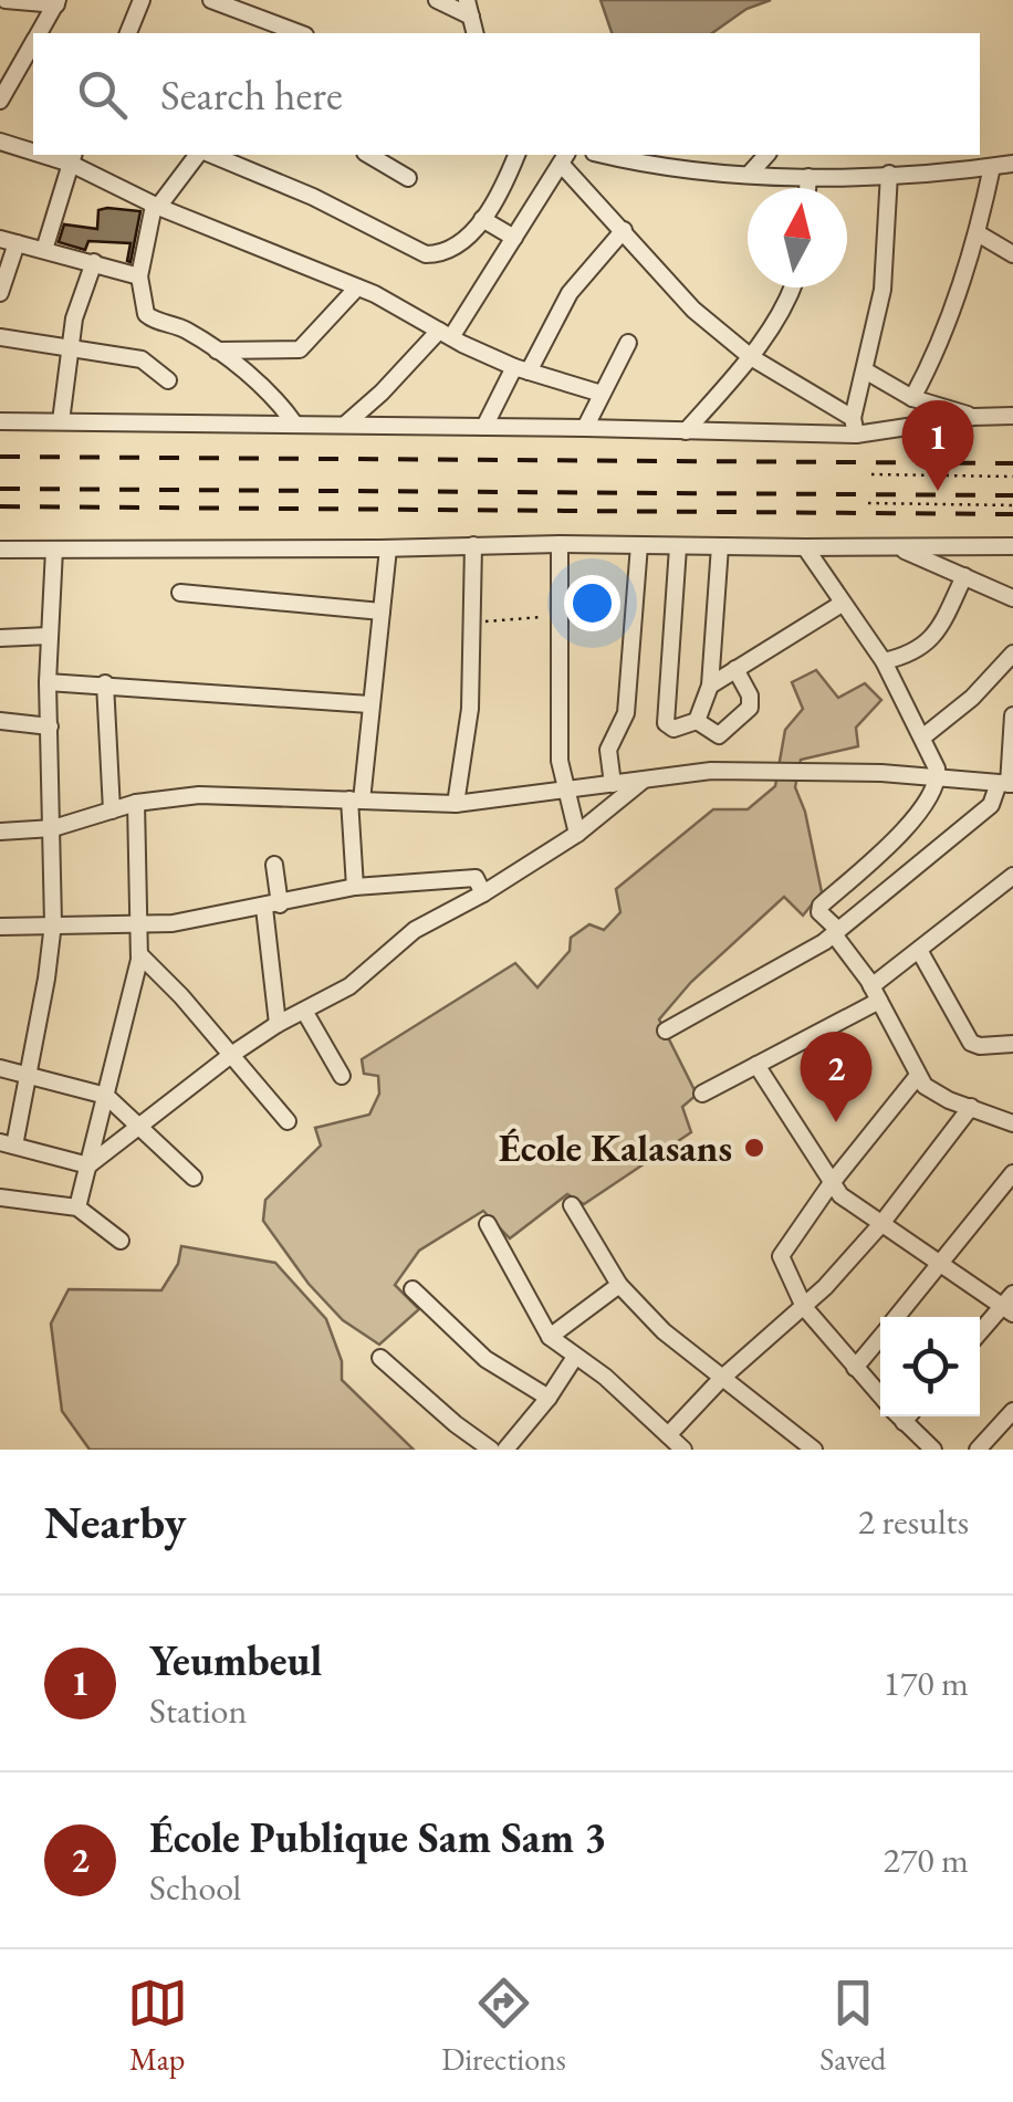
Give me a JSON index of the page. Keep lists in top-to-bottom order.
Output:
{
  "places": ["École Kalasans"],
  "north": "top",
  "page": {
    "search": "Search here",
    "pins": ["1", "2"],
    "heading": ["Nearby", "2 results"],
    "list": [
      {
        "mark": "1",
        "name": "Yeumbeul",
        "note": "Station",
        "value": "170 m"
      },
      {
        "mark": "2",
        "name": "École Publique Sam Sam 3",
        "note": "School",
        "value": "270 m"
      }
    ],
    "nav": ["Map", "Directions", "Saved"]
  }
}
